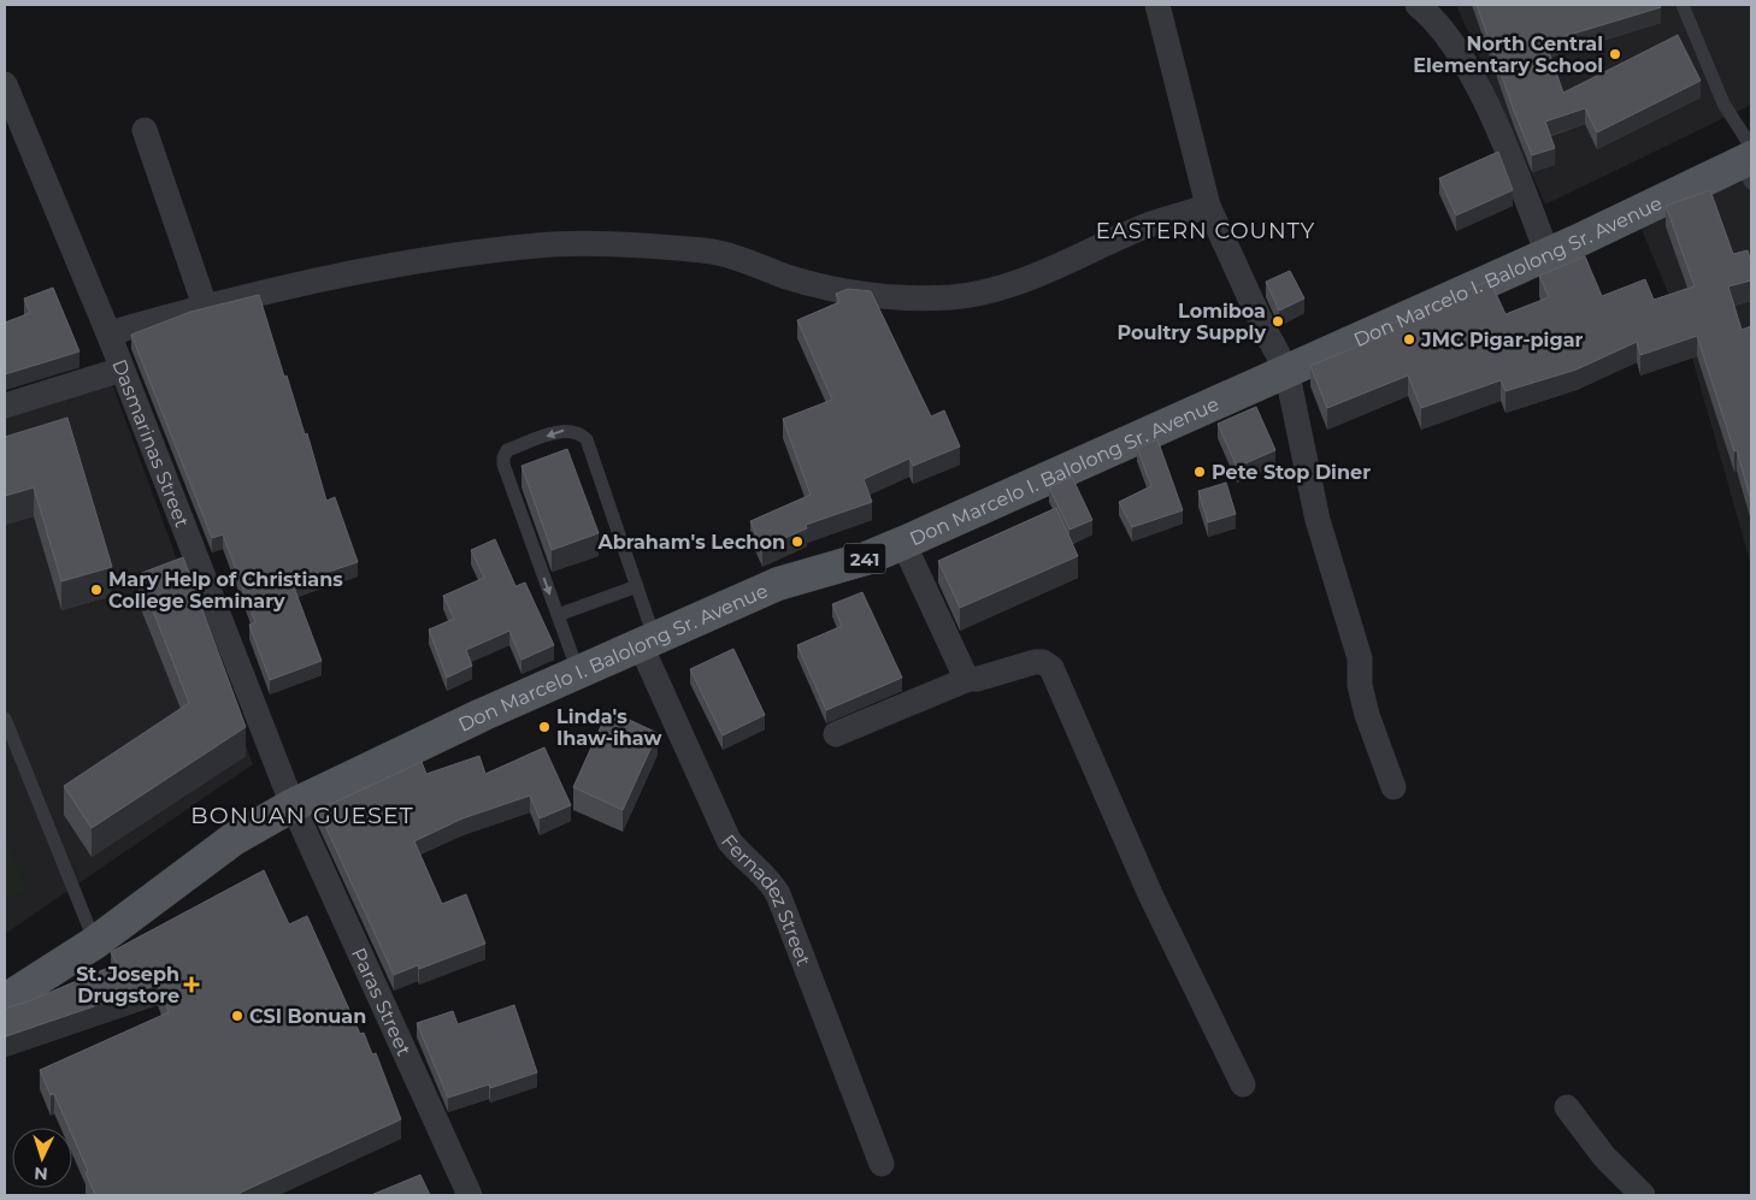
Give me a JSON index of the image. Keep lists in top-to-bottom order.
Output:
{
  "streets": {
    "main road": ["Don Marcelo I. Balolong Sr. Avenue", "241"],
    "street": ["Dasmarinas Street", "Fernadez Street", "Paras Street"]
  },
  "crossings": [
    ["Don Marcelo I. Balolong Sr. Avenue", "Dasmarinas Street"],
    ["Don Marcelo I. Balolong Sr. Avenue", "Fernadez Street"],
    ["Don Marcelo I. Balolong Sr. Avenue", "Paras Street"],
    ["Dasmarinas Street", "Paras Street"]
  ],
  "districts": ["EASTERN COUNTY", "BONUAN GUESET"],
  "places": {
    "other": [
      "North Central Elementary School",
      "Lomiboa Poultry Supply",
      "JMC Pigar-pigar",
      "Pete Stop Diner",
      "Abraham's Lechon",
      "Mary Help of Christians College Seminary",
      "Linda's Ihaw-ihaw",
      "CSI Bonuan"
    ],
    "health": ["St. Joseph Drugstore"]
  },
  "north": "bottom"
}
